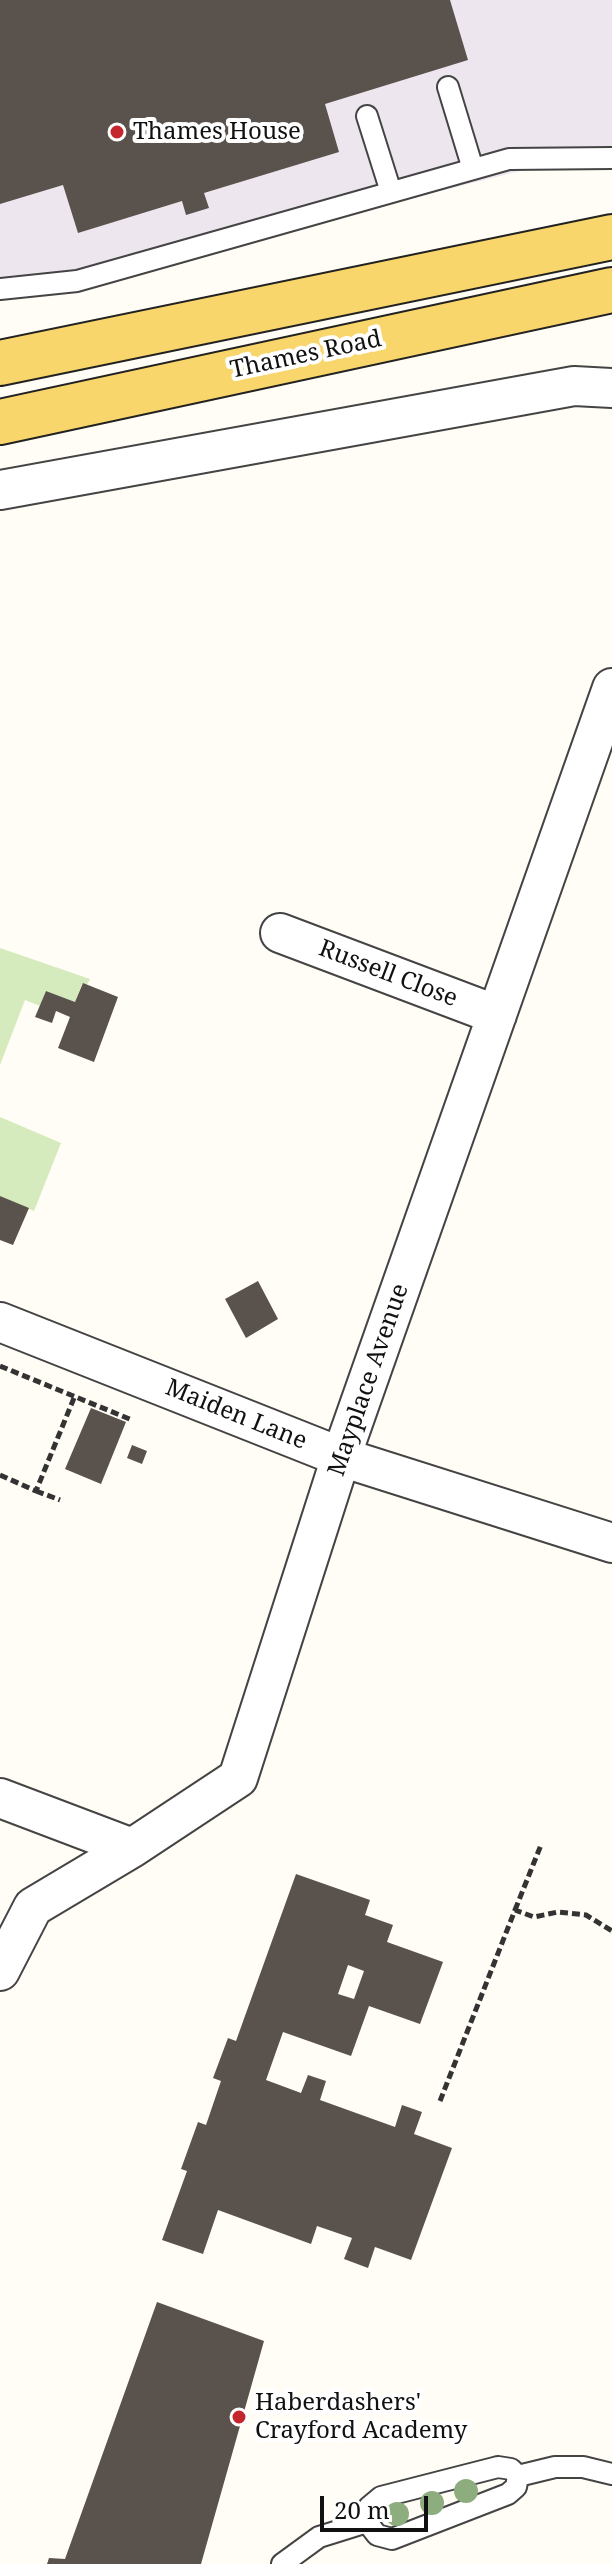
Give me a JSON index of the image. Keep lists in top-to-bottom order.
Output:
{
  "streets": {
    "main road": ["Thames Road"],
    "street": ["Russell Close", "Mayplace Avenue", "Maiden Lane"]
  },
  "crossings": [
    ["Russell Close", "Mayplace Avenue"],
    ["Mayplace Avenue", "Maiden Lane"]
  ],
  "places": ["Thames House", "Haberdashers' Crayford Academy"],
  "scale_bar": "20 m"
}
